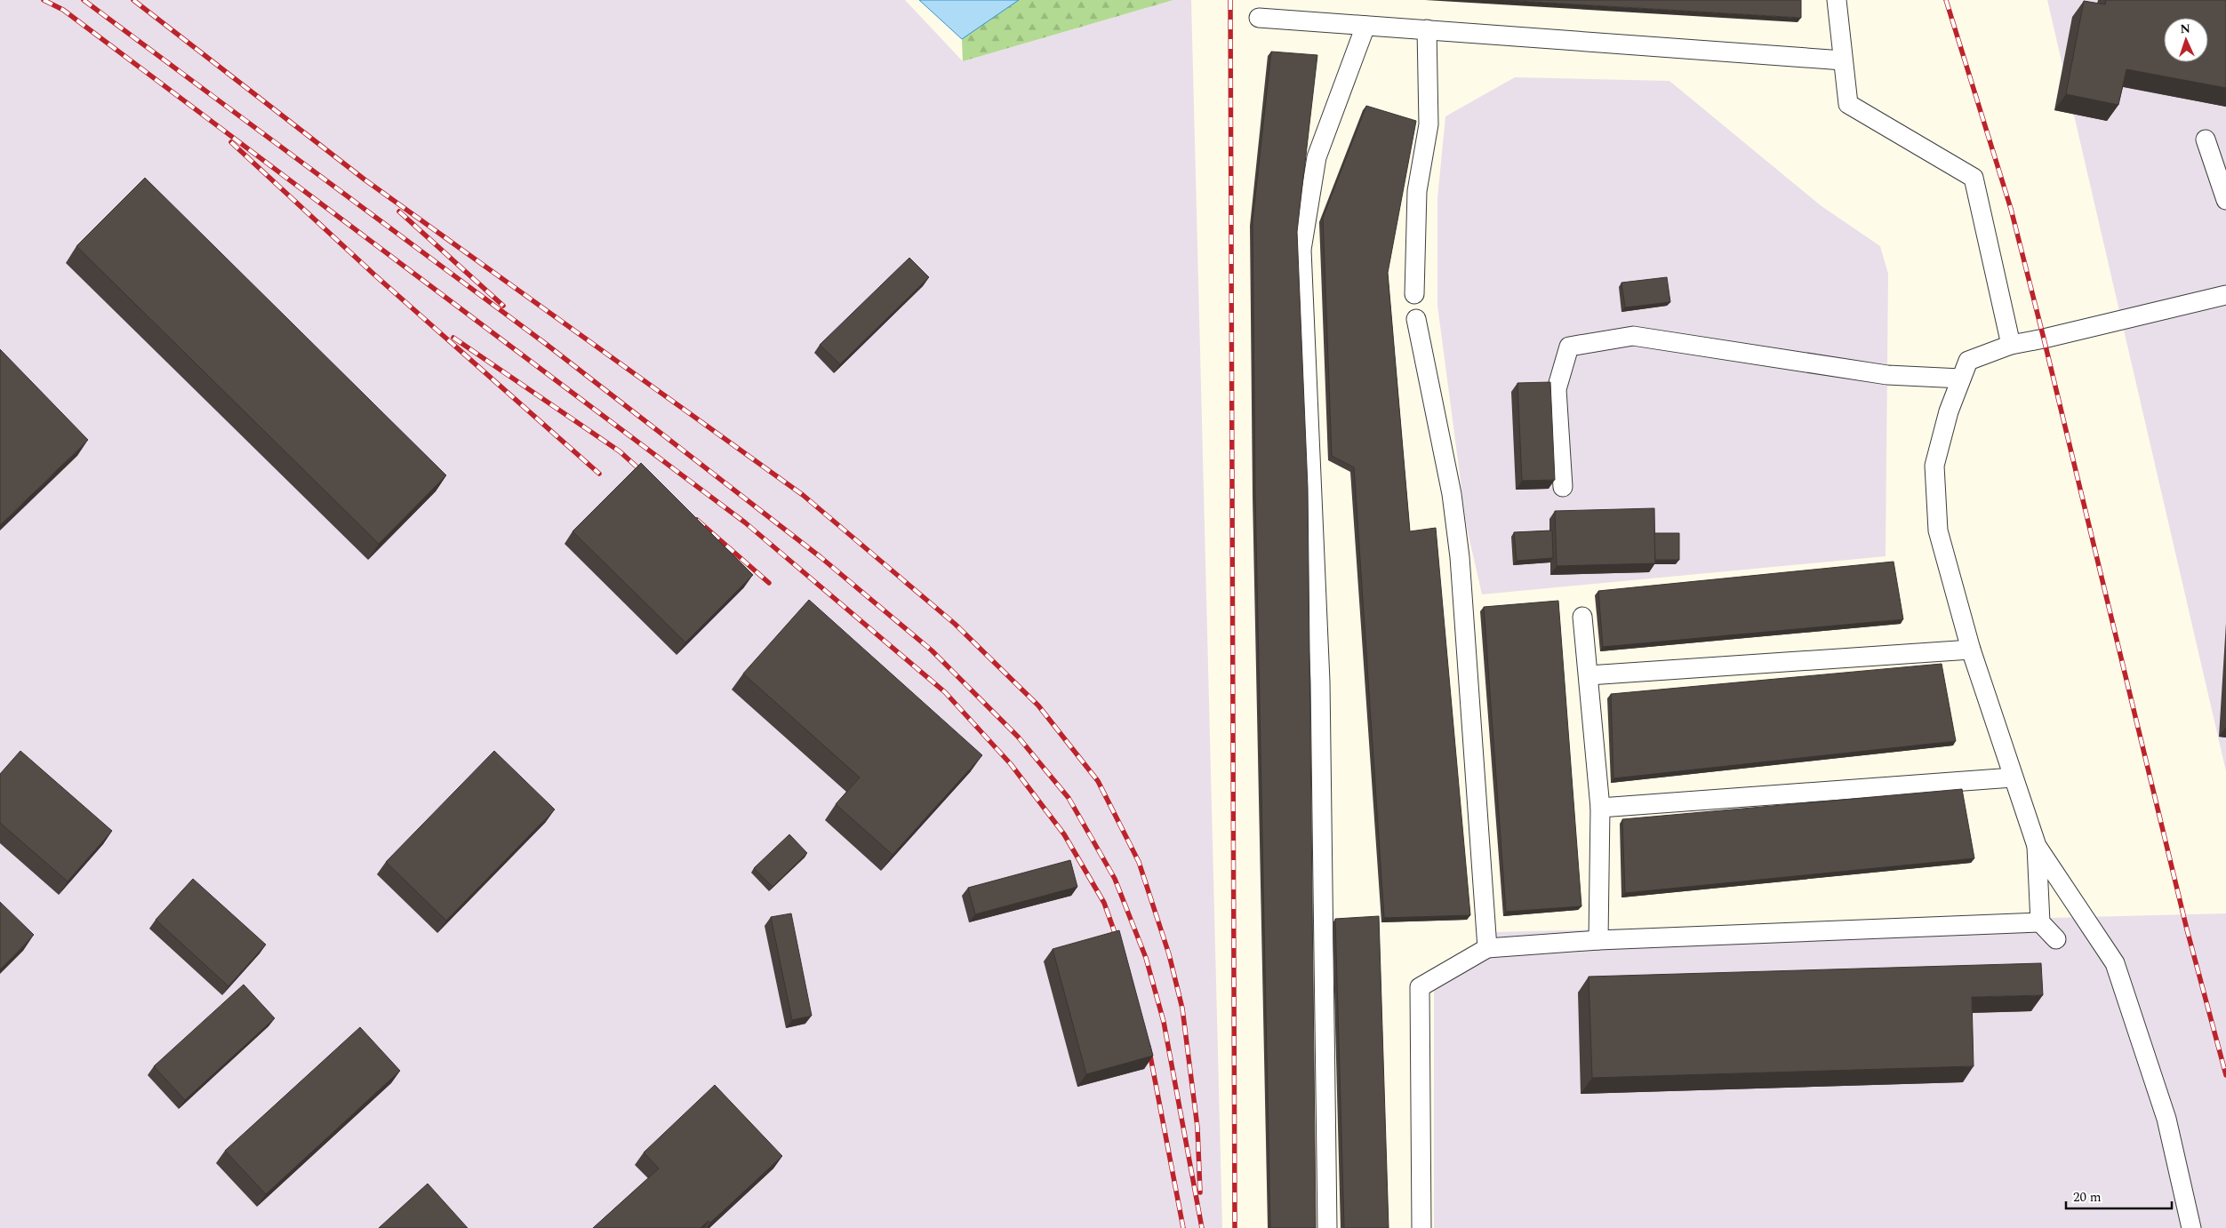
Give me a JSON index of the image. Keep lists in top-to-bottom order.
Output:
{
  "scale_bar": "20 m",
  "north": "top"
}
